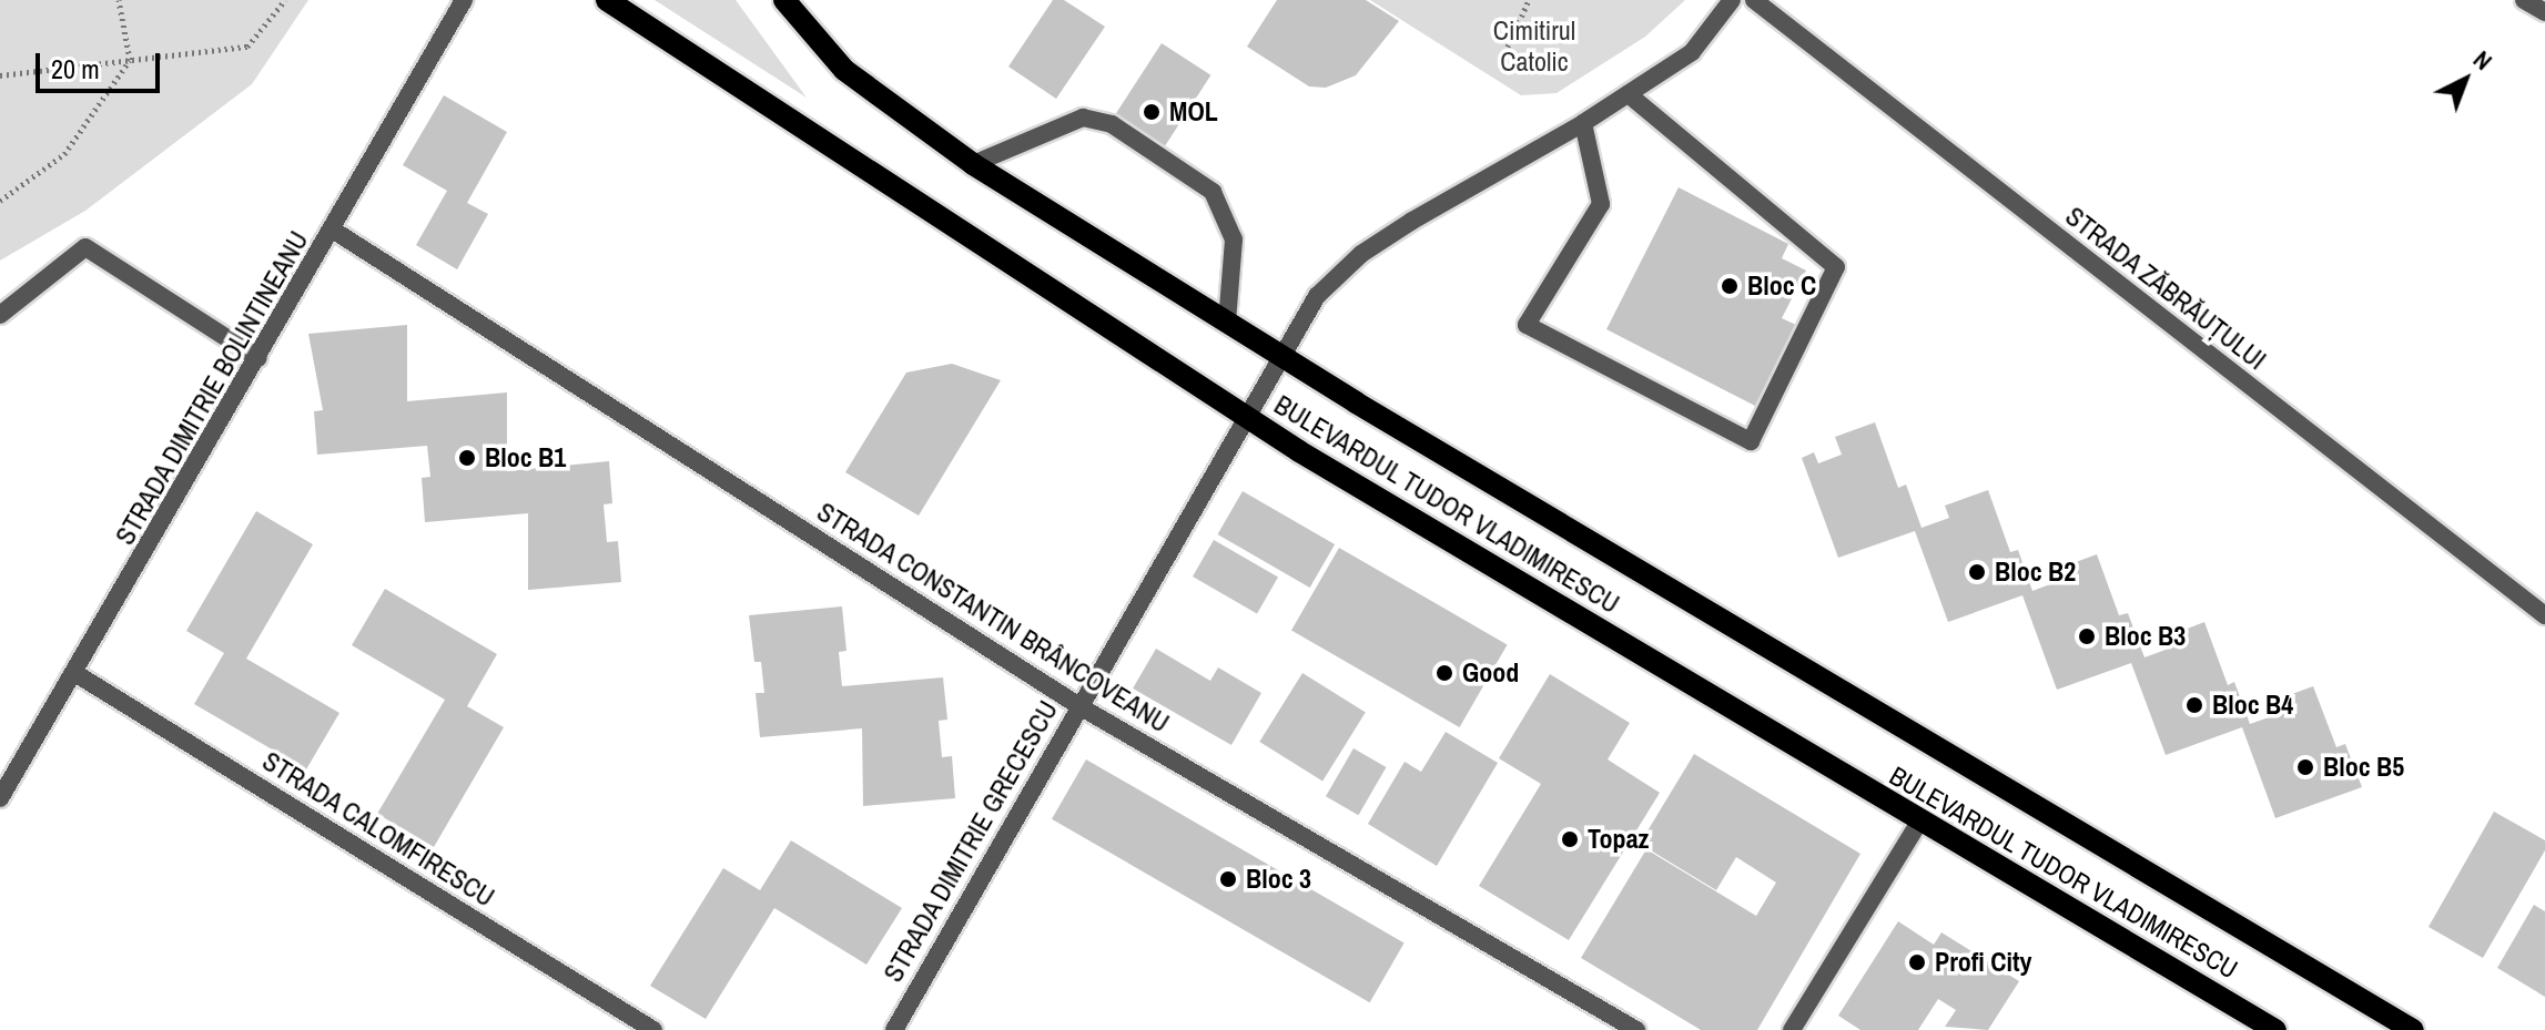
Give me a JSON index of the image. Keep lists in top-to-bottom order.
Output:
{
  "streets": {
    "main road": ["BULEVARDUL TUDOR VLADIMIRESCU"],
    "street": [
      "STRADA ZĂBRĂUȚULUI",
      "STRADA DIMITRIE BOLINTINEANU",
      "STRADA CONSTANTIN BRÂNCOVEANU",
      "STRADA CALOMFIRESCU",
      "STRADA DIMITRIE GRECESCU"
    ]
  },
  "crossings": [
    ["STRADA DIMITRIE BOLINTINEANU", "STRADA CONSTANTIN BRÂNCOVEANU"],
    ["STRADA DIMITRIE BOLINTINEANU", "STRADA CALOMFIRESCU"],
    ["BULEVARDUL TUDOR VLADIMIRESCU", "STRADA DIMITRIE GRECESCU"],
    ["STRADA CONSTANTIN BRÂNCOVEANU", "STRADA DIMITRIE GRECESCU"]
  ],
  "parks": ["Cimitirul Catolic"],
  "places": [
    "MOL",
    "Bloc C",
    "Bloc B1",
    "Bloc B2",
    "Bloc B3",
    "Good",
    "Bloc B4",
    "Bloc B5",
    "Topaz",
    "Bloc 3",
    "Profi City"
  ],
  "scale_bar": "20 m",
  "north": "top right"
}
